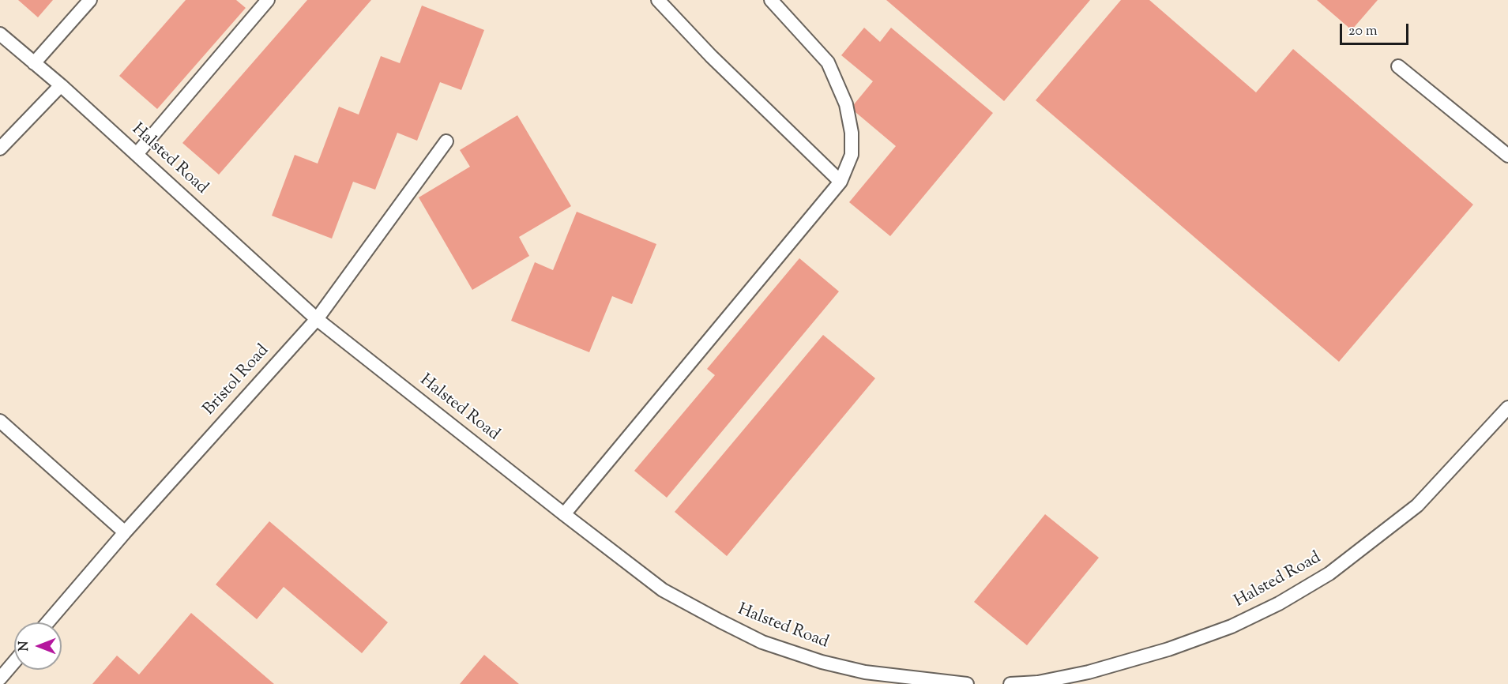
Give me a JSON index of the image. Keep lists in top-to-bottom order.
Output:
{
  "streets": {
    "lane": ["Halsted Road", "Bristol Road"]
  },
  "crossings": [
    ["Halsted Road", "Bristol Road"]
  ],
  "scale_bar": "20 m",
  "north": "left"
}
